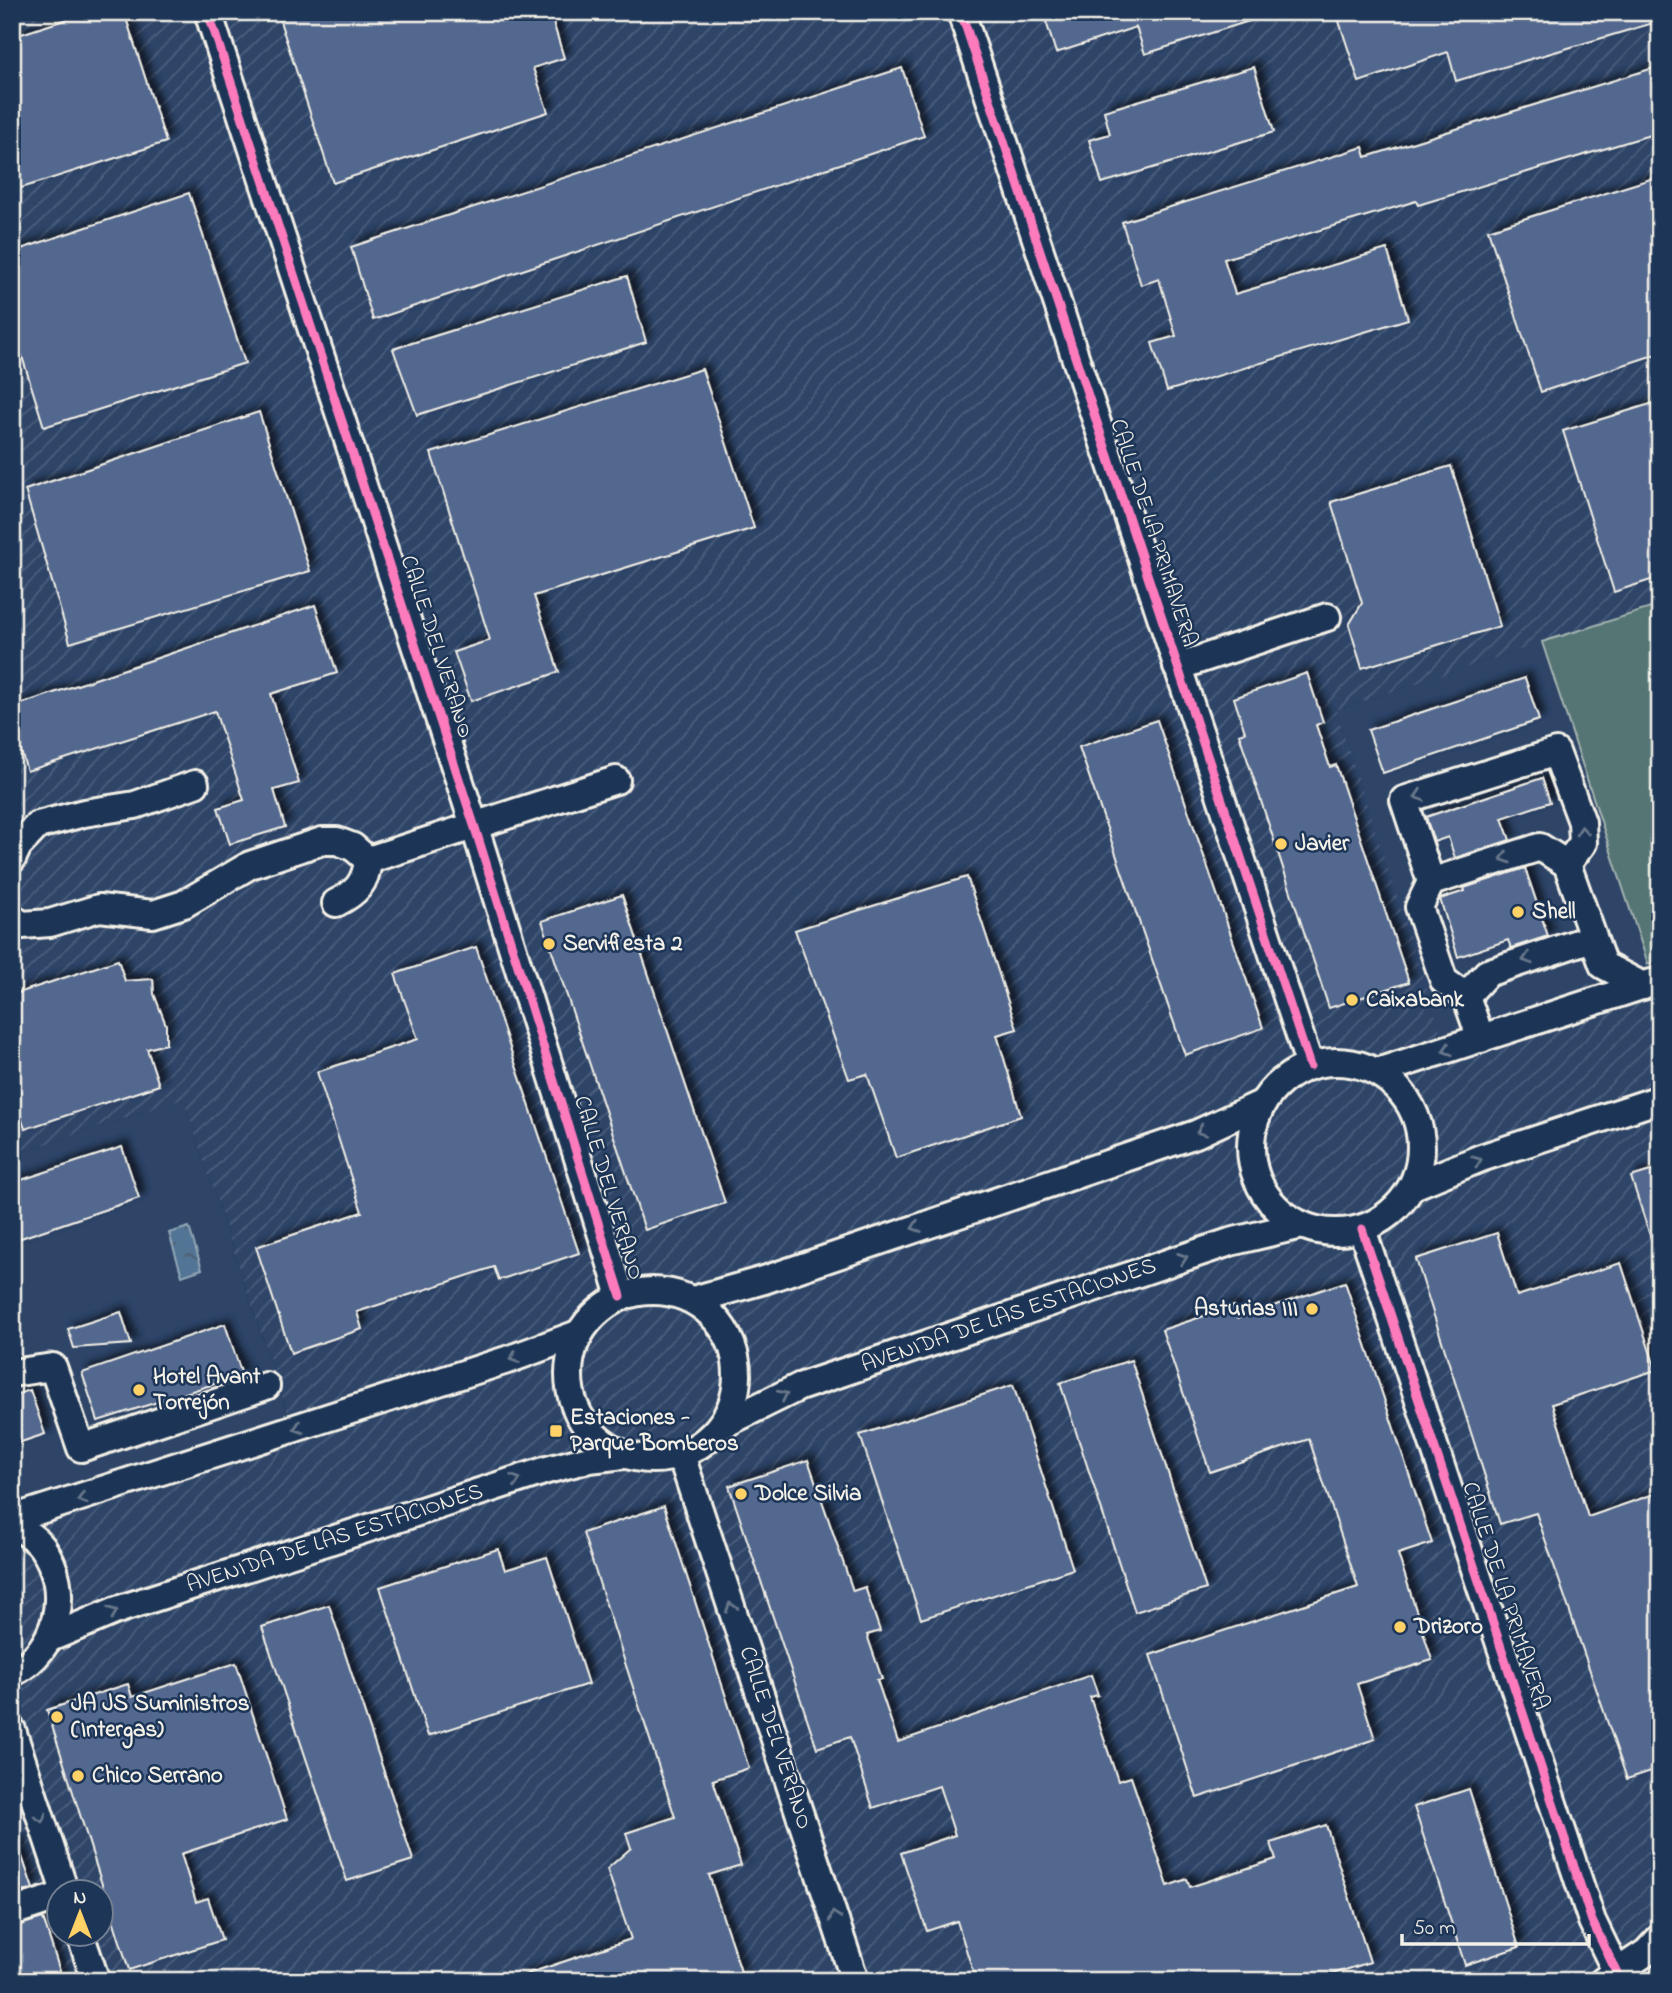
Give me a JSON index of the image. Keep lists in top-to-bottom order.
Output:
{
  "streets": {
    "street": ["CALLE DE LA PRIMAVERA", "CALLE DEL VERANO", "AVENIDA DE LAS ESTACIONES"]
  },
  "crossings": [
    ["CALLE DE LA PRIMAVERA", "AVENIDA DE LAS ESTACIONES"],
    ["CALLE DEL VERANO", "AVENIDA DE LAS ESTACIONES"]
  ],
  "places": {
    "other": [
      "Javier",
      "Shell",
      "Servifiesta 2",
      "Caixabank",
      "Asturias III",
      "Hotel Avant Torrejón",
      "Dolce Silvia",
      "Drizoro",
      "JA JS Suministros (Intergas)",
      "Chico Serrano"
    ],
    "transit": ["Estaciones - Parque Bomberos"]
  },
  "scale_bar": "50 m",
  "north": "top"
}
